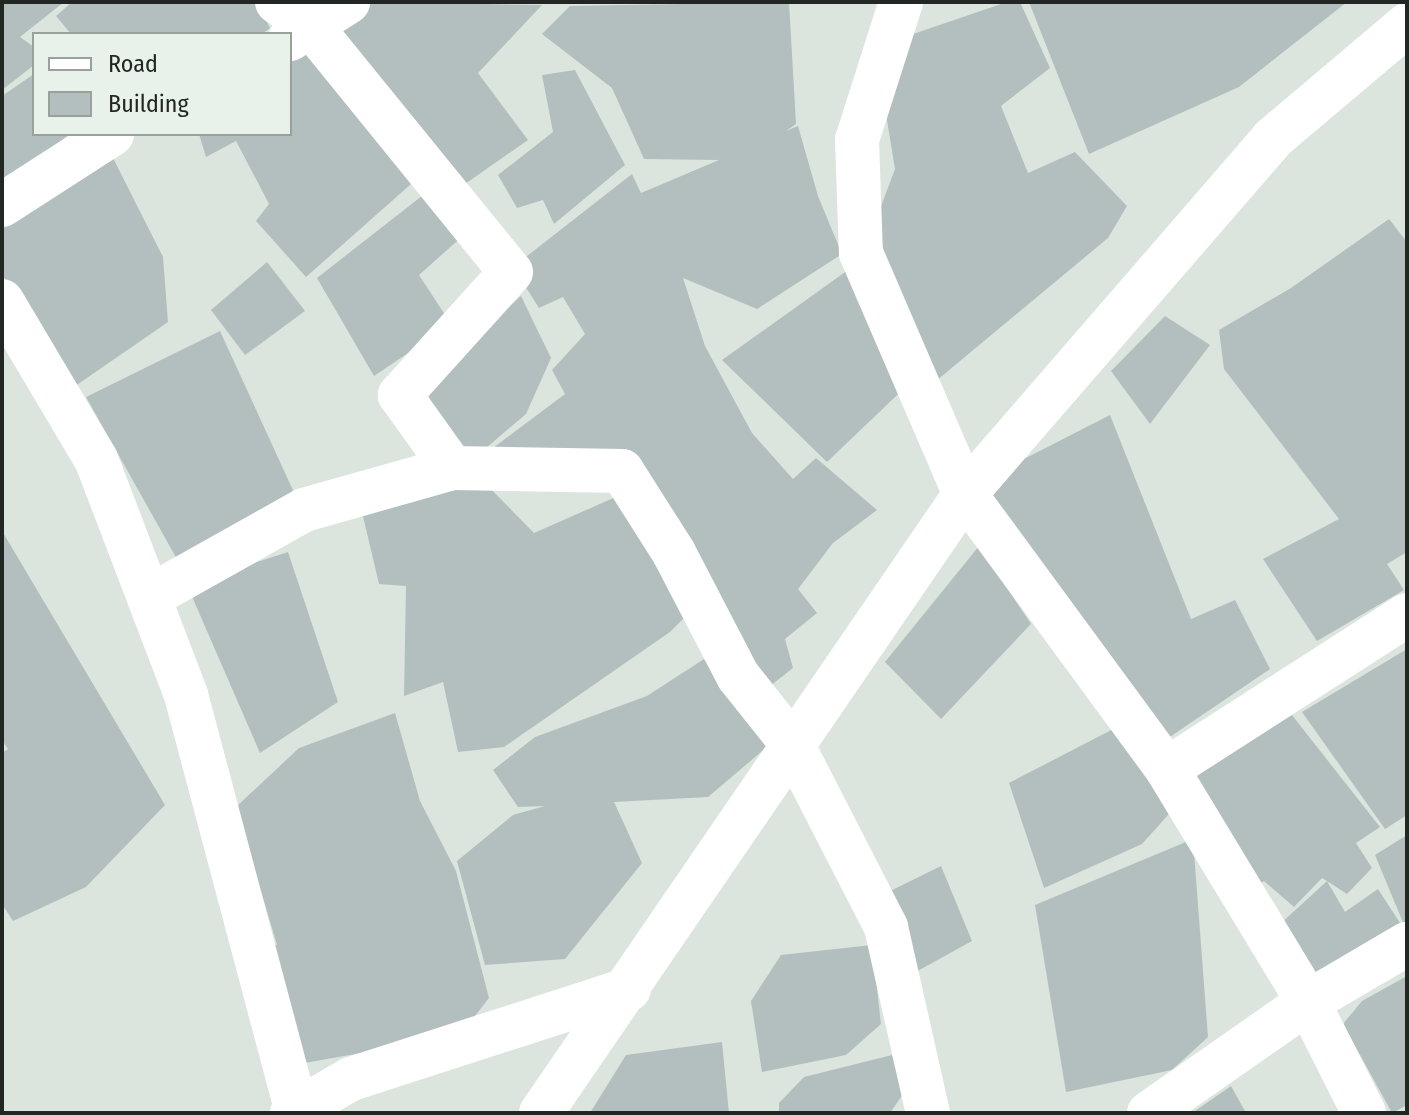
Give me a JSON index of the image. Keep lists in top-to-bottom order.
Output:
{
  "legend": ["Road", "Building"]
}
